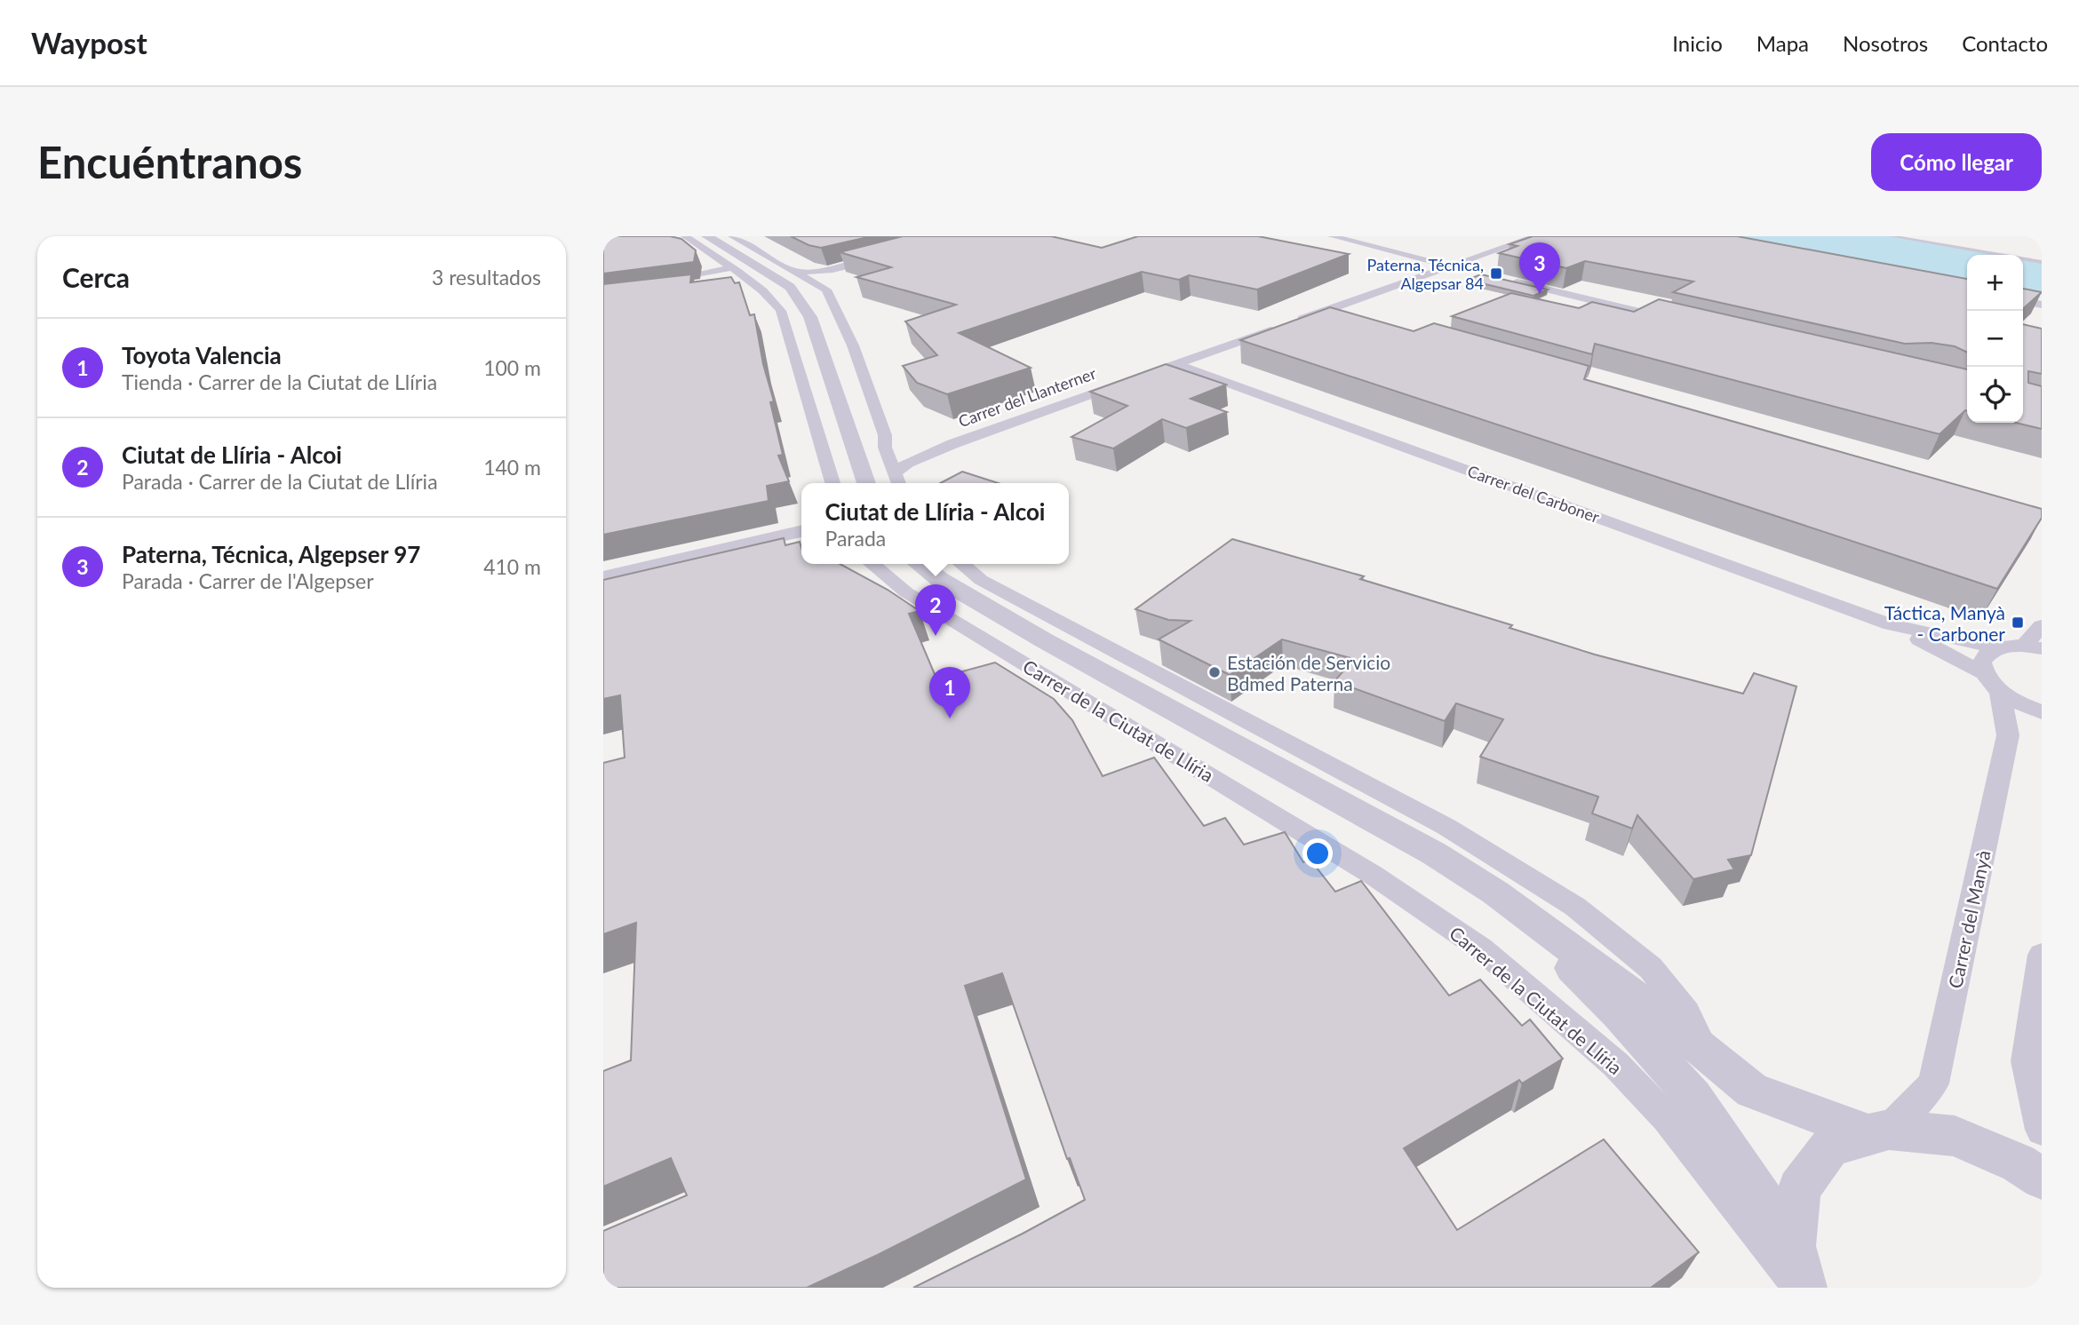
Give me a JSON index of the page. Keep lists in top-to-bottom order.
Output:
{
  "streets": {
    "street": [
      "Carrer del Llanterner",
      "Carrer del Carboner",
      "Carrer de la Ciutat de Llíria",
      "Carrer del Manyà"
    ]
  },
  "crossings": [
    ["Carrer del Carboner", "Carrer del Manyà"],
    ["Carrer de la Ciutat de Llíria", "Carrer del Manyà"]
  ],
  "places": {
    "transit": ["Paterna, Técnica, Algepsar 84", "Táctica, Manyà - Carboner"],
    "other": ["Estación de Servicio Bdmed Paterna"]
  },
  "page": {
    "header": "Waypost",
    "nav": [
      "Inicio",
      "Mapa",
      "Nosotros",
      "Contacto"
    ],
    "buttons": "Cómo llegar",
    "title": "Encuéntranos",
    "heading": ["Cerca", "3 resultados"],
    "pins": ["3", "2", "1"],
    "map_buttons": ["+", "−"],
    "list": [
      {
        "mark": "1",
        "name": "Toyota Valencia",
        "note": "Tienda · Carrer de la Ciutat de Llíria",
        "value": "100 m"
      },
      {
        "mark": "2",
        "name": "Ciutat de Llíria - Alcoi",
        "note": "Parada · Carrer de la Ciutat de Llíria",
        "value": "140 m"
      },
      {
        "mark": "3",
        "name": "Paterna, Técnica, Algepser 97",
        "note": "Parada · Carrer de l'Algepser",
        "value": "410 m"
      }
    ],
    "popup": ["Ciutat de Llíria - Alcoi", "Parada"]
  }
}
